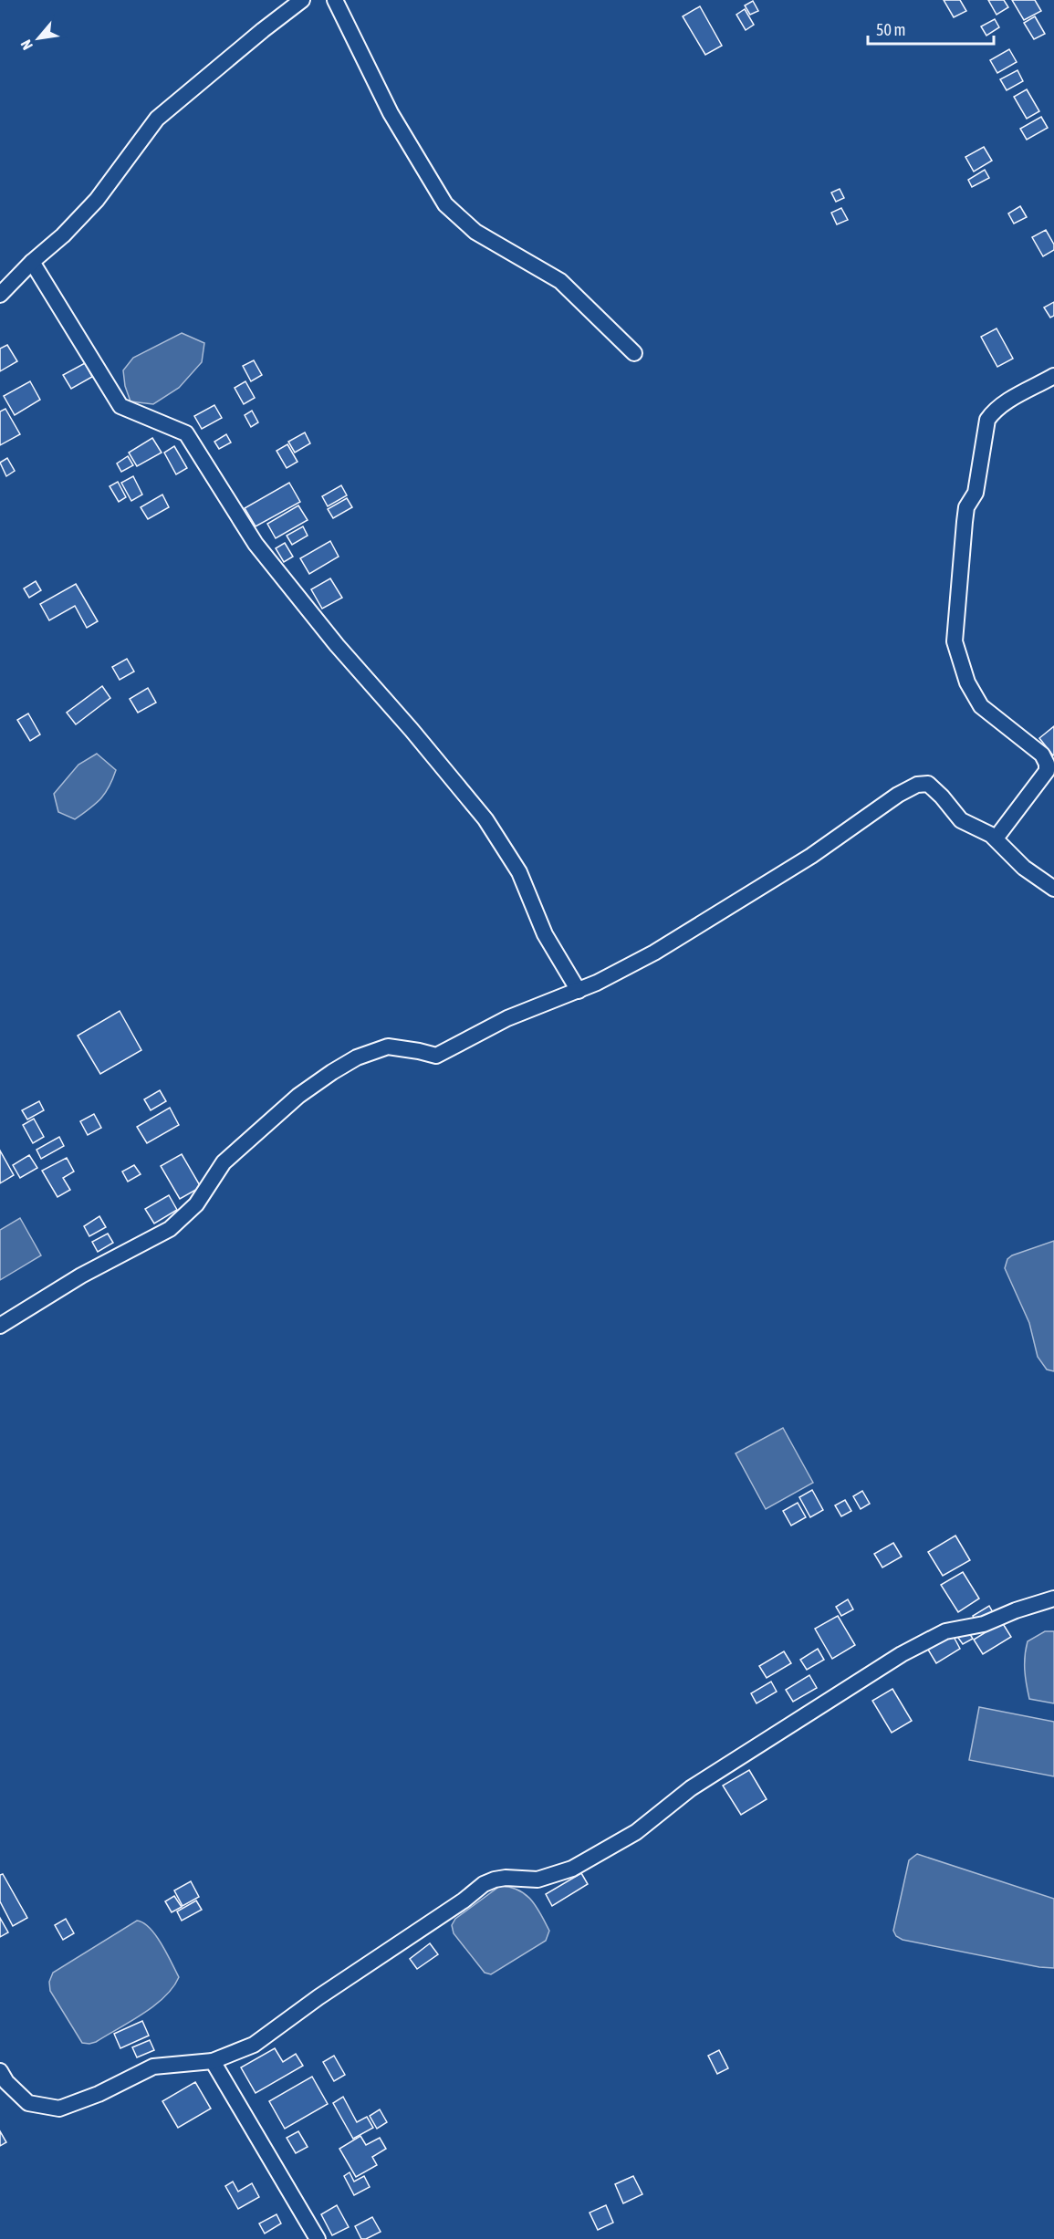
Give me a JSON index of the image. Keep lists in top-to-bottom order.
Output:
{
  "scale_bar": "50 m",
  "north": "bottom left"
}
